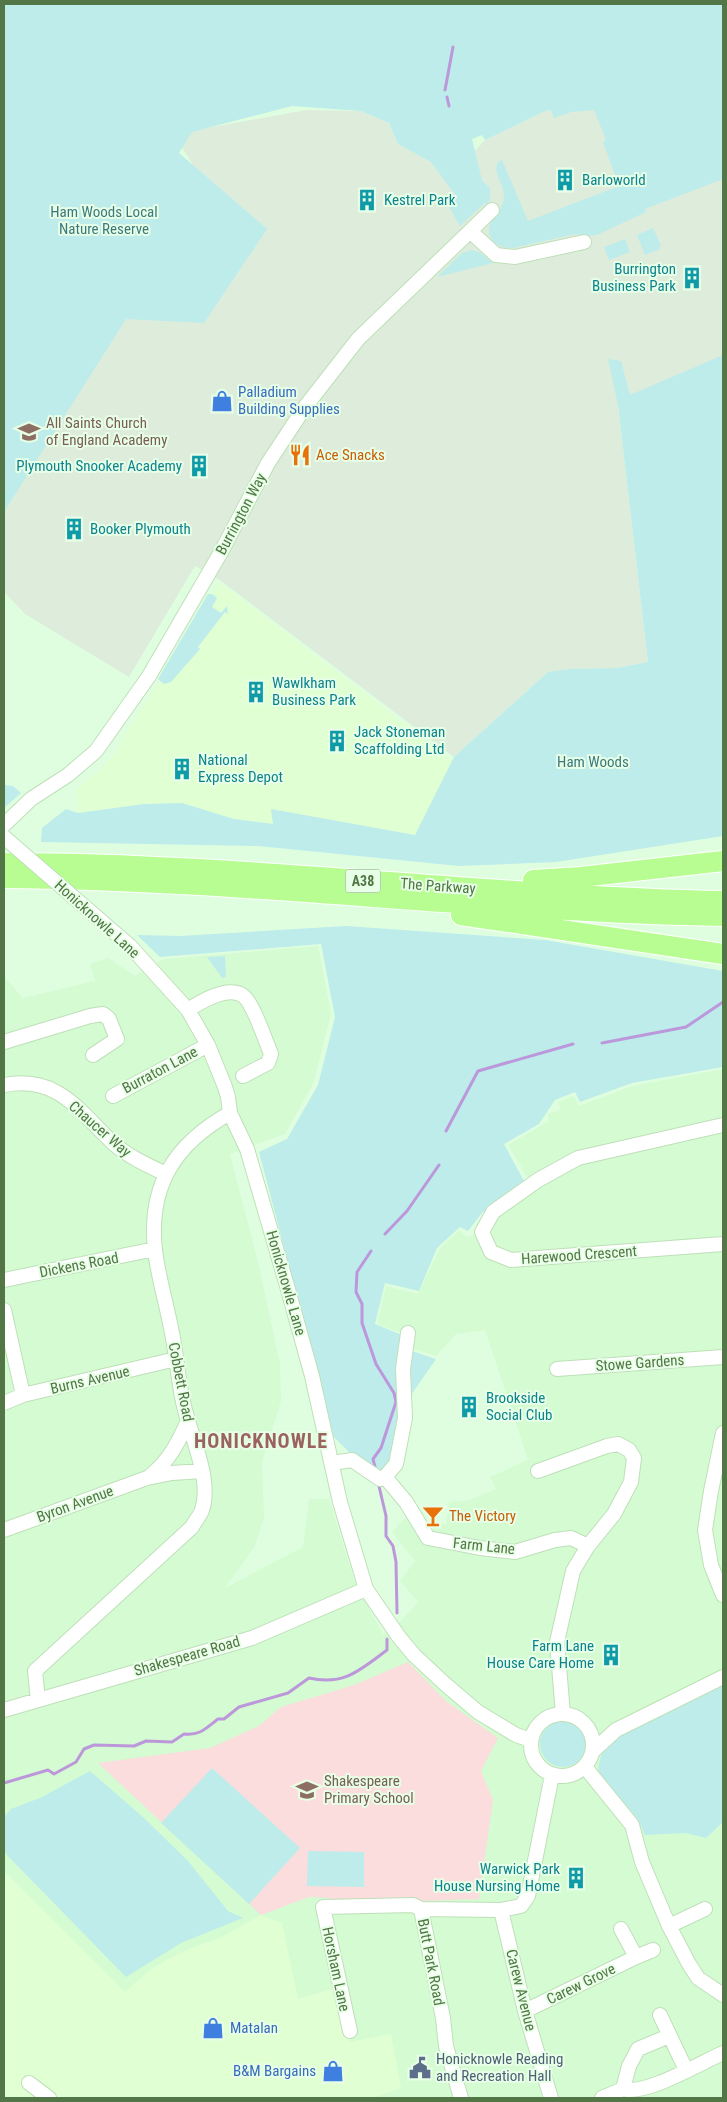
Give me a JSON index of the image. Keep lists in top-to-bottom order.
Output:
{
  "streets": {
    "highway": ["A38", "The Parkway"],
    "street": [
      "Burrington Way",
      "Honicknowle Lane",
      "Burraton Lane",
      "Chaucer Way",
      "Harewood Crescent",
      "Dickens Road",
      "Stowe Gardens",
      "Burns Avenue",
      "Cobbett Road",
      "Byron Avenue",
      "Farm Lane",
      "Shakespeare Road",
      "Butt Park Road",
      "Horsham Lane",
      "Carew Grove",
      "Carew Avenue"
    ]
  },
  "crossings": [
    ["A38", "The Parkway"],
    ["Honicknowle Lane", "Burraton Lane"],
    ["Honicknowle Lane", "Cobbett Road"],
    ["Honicknowle Lane", "Farm Lane"],
    ["Honicknowle Lane", "Shakespeare Road"],
    ["Honicknowle Lane", "Butt Park Road"],
    ["Chaucer Way", "Cobbett Road"],
    ["Dickens Road", "Cobbett Road"],
    ["Burns Avenue", "Cobbett Road"],
    ["Cobbett Road", "Byron Avenue"],
    ["Cobbett Road", "Shakespeare Road"],
    ["Butt Park Road", "Horsham Lane"],
    ["Butt Park Road", "Carew Avenue"],
    ["Carew Grove", "Carew Avenue"]
  ],
  "districts": ["HONICKNOWLE"],
  "parks": ["Ham Woods Local Nature Reserve", "Ham Woods"],
  "places": {
    "building": [
      "Barloworld",
      "Kestrel Park",
      "Burrington Business Park",
      "Plymouth Snooker Academy",
      "Booker Plymouth",
      "Wawlkham Business Park",
      "Jack Stoneman Scaffolding Ltd",
      "National Express Depot",
      "Brookside Social Club",
      "Farm Lane House Care Home",
      "Warwick Park House Nursing Home"
    ],
    "shop": ["Palladium Building Supplies", "Matalan", "B&M Bargains"],
    "school or university": ["All Saints Church of England Academy", "Shakespeare Primary School"],
    "restaurant": ["Ace Snacks"],
    "bar": ["The Victory"],
    "public building": ["Honicknowle Reading and Recreation Hall"]
  }
}
